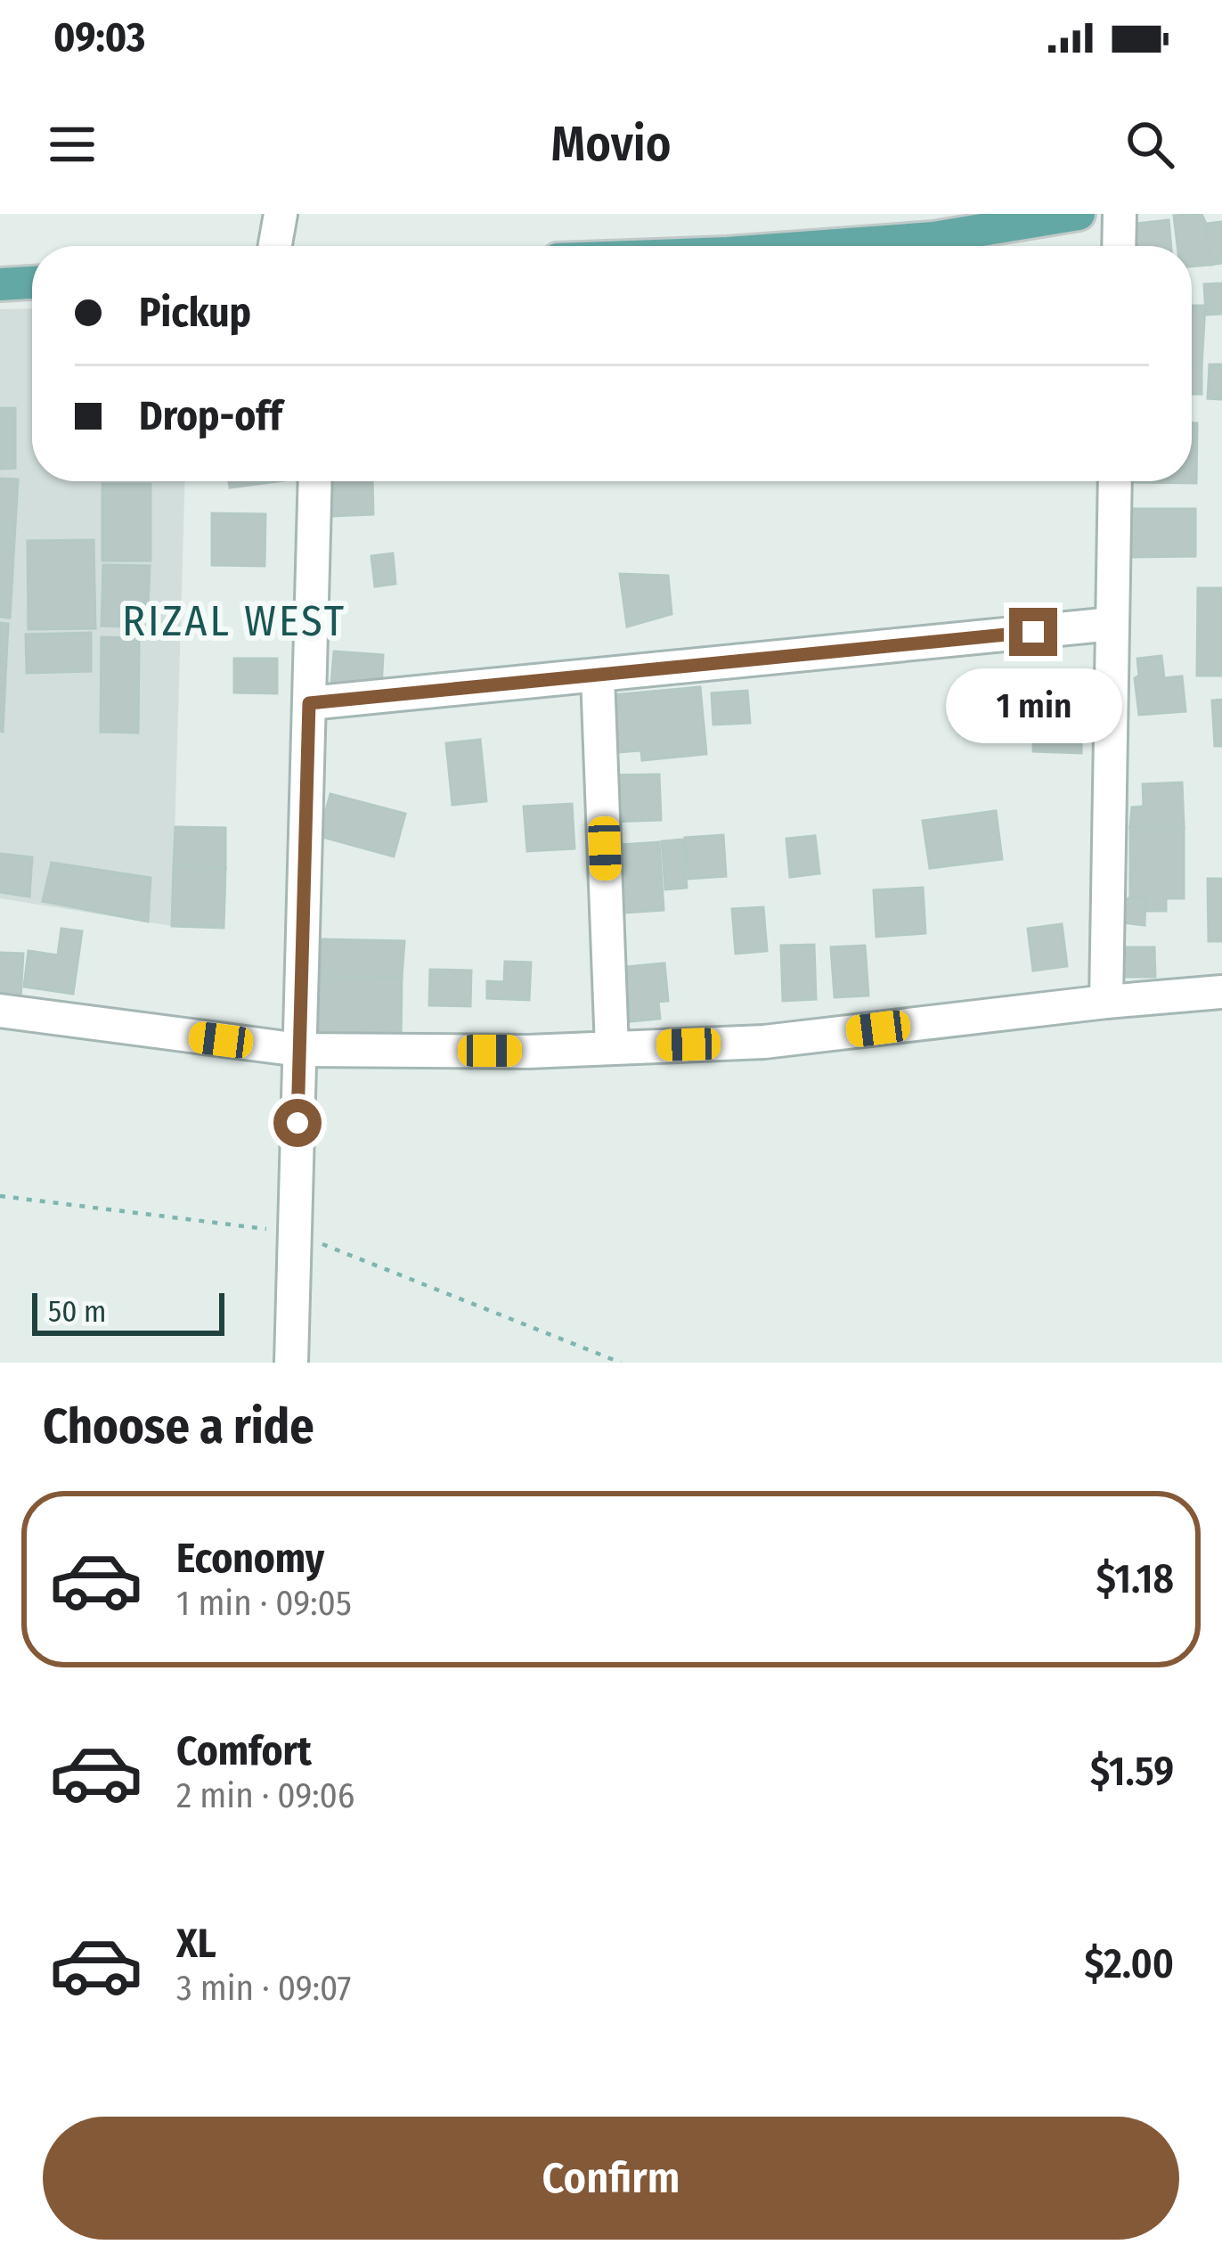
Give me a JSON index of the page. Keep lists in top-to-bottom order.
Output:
{
  "districts": ["RIZAL WEST"],
  "scale_bar": "50 m",
  "page": {
    "status": "09:03",
    "header": "Movio",
    "banner": ["Pickup", "Drop-off"],
    "bubble": "1 min",
    "scale": "50 m",
    "heading": "Choose a ride",
    "list": [
      {
        "name": "Economy",
        "note": "1 min · 09:05",
        "value": "$1.18"
      },
      {
        "name": "Comfort",
        "note": "2 min · 09:06",
        "value": "$1.59"
      },
      {
        "name": "XL",
        "note": "3 min · 09:07",
        "value": "$2.00"
      }
    ],
    "buttons": "Confirm"
  }
}
